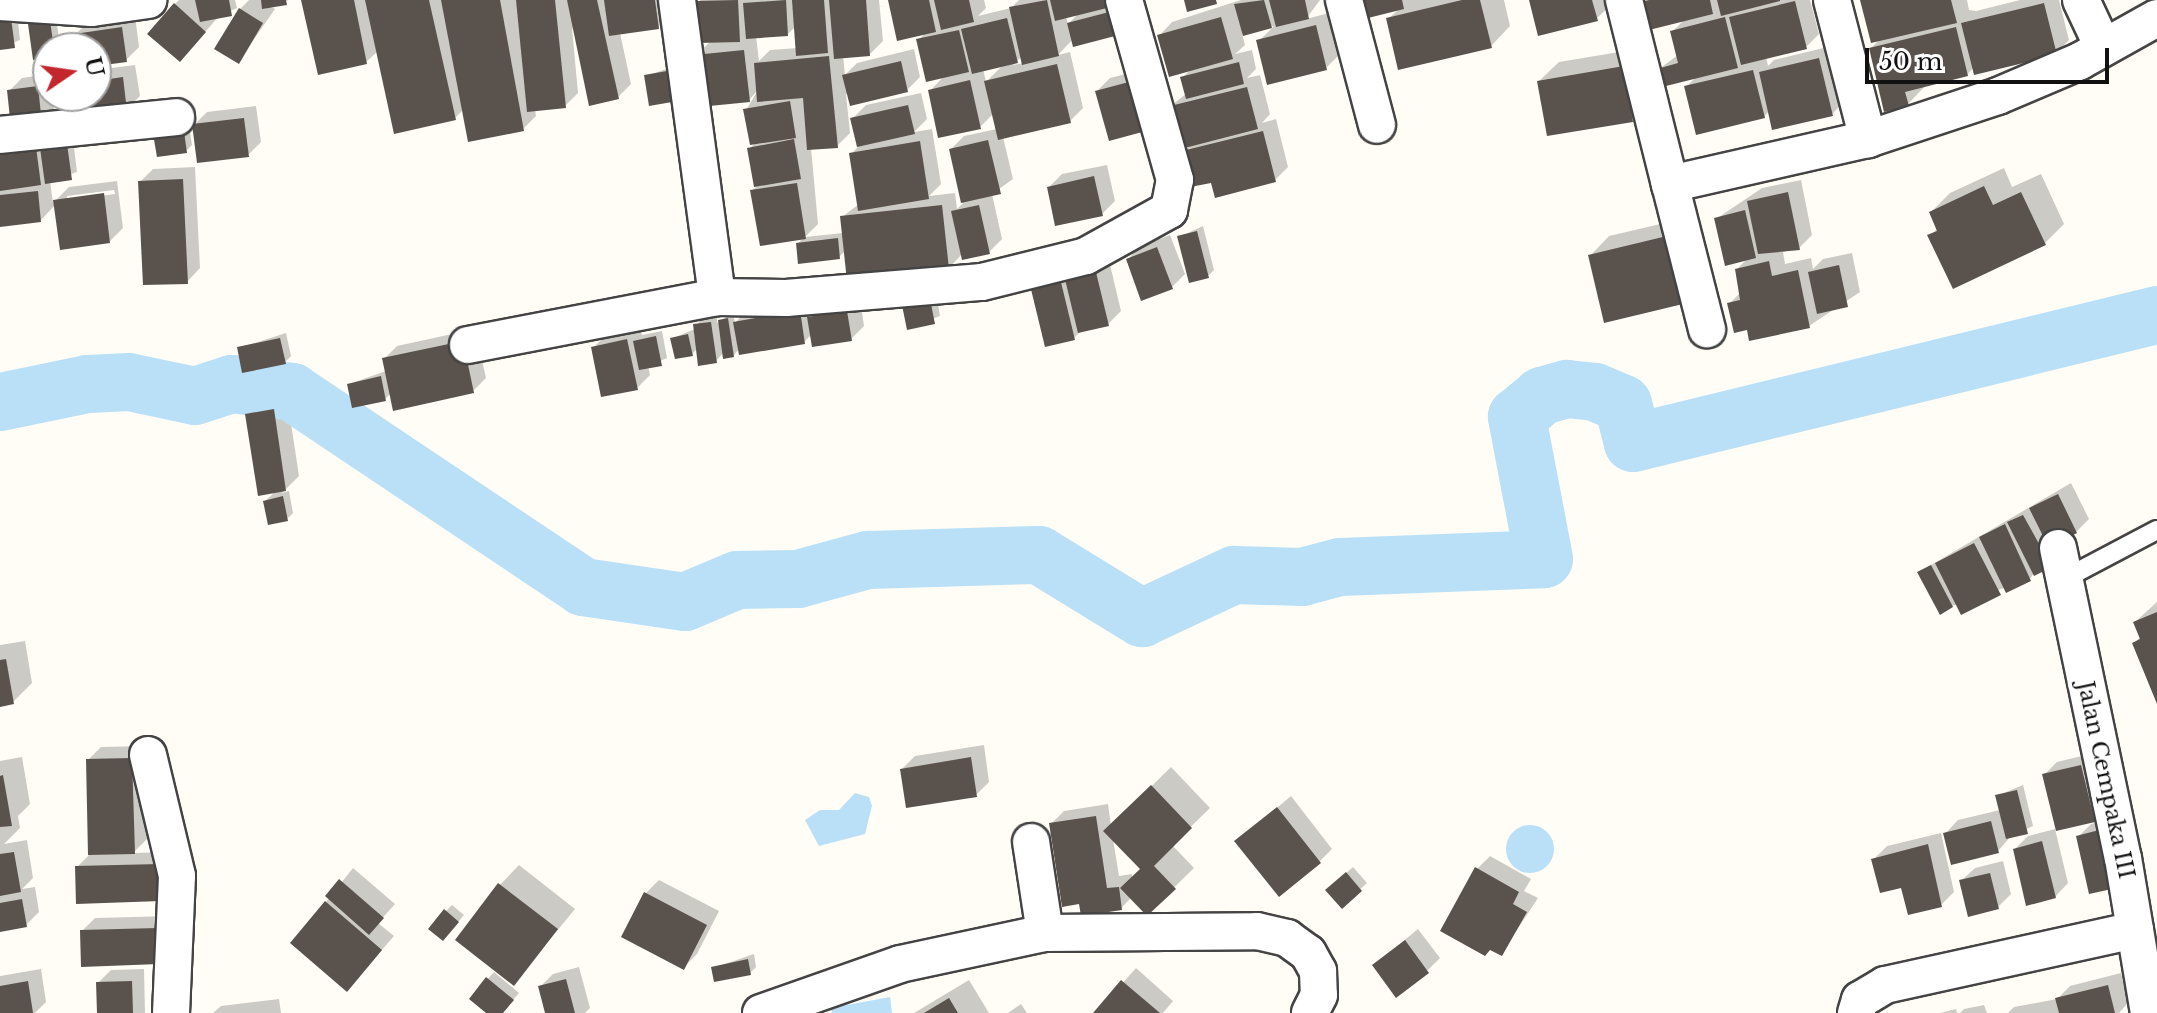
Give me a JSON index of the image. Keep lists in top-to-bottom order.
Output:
{
  "streets": {
    "street": ["Jalan Cempaka III"]
  },
  "scale_bar": "50 m",
  "north": "right"
}
